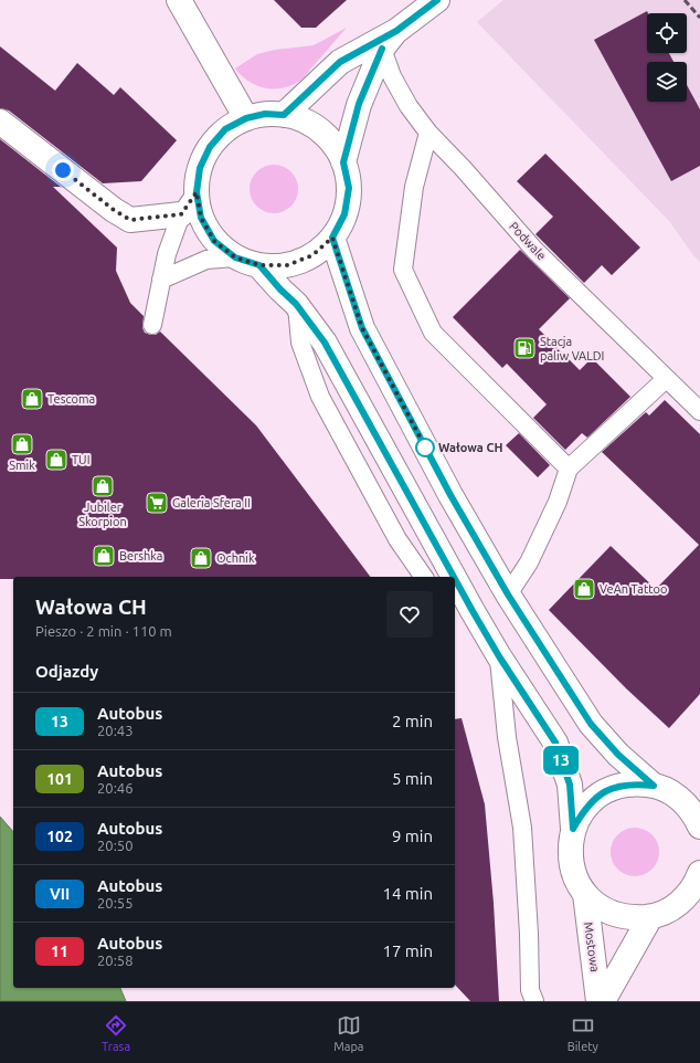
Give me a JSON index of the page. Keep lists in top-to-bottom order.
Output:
{
  "streets": {
    "street": ["Mostowa"],
    "lane": ["Podwale"]
  },
  "places": {
    "fuel station": ["Stacja paliw VALDI"],
    "shop": [
      "Tescoma",
      "Smik",
      "TUI",
      "Jubiler Skorpion",
      "Bershka",
      "Ochnik",
      "VeAn Tattoo"
    ],
    "other": ["Wałowa CH"],
    "supermarket": ["Galeria Sfera II"]
  },
  "lines": ["bus line 13"],
  "page": {
    "on_map": "13",
    "heading": [
      ["Wałowa CH", "Pieszo · 2 min · 110 m"],
      "Odjazdy"
    ],
    "list": [
      {
        "mark": "13",
        "name": "Autobus",
        "note": "20:43",
        "value": "2 min"
      },
      {
        "mark": "101",
        "name": "Autobus",
        "note": "20:46",
        "value": "5 min"
      },
      {
        "mark": "102",
        "name": "Autobus",
        "note": "20:50",
        "value": "9 min"
      },
      {
        "mark": "VII",
        "name": "Autobus",
        "note": "20:55",
        "value": "14 min"
      },
      {
        "mark": "11",
        "name": "Autobus",
        "note": "20:58",
        "value": "17 min"
      }
    ],
    "tabs": ["Trasa", "Mapa", "Bilety"]
  }
}
